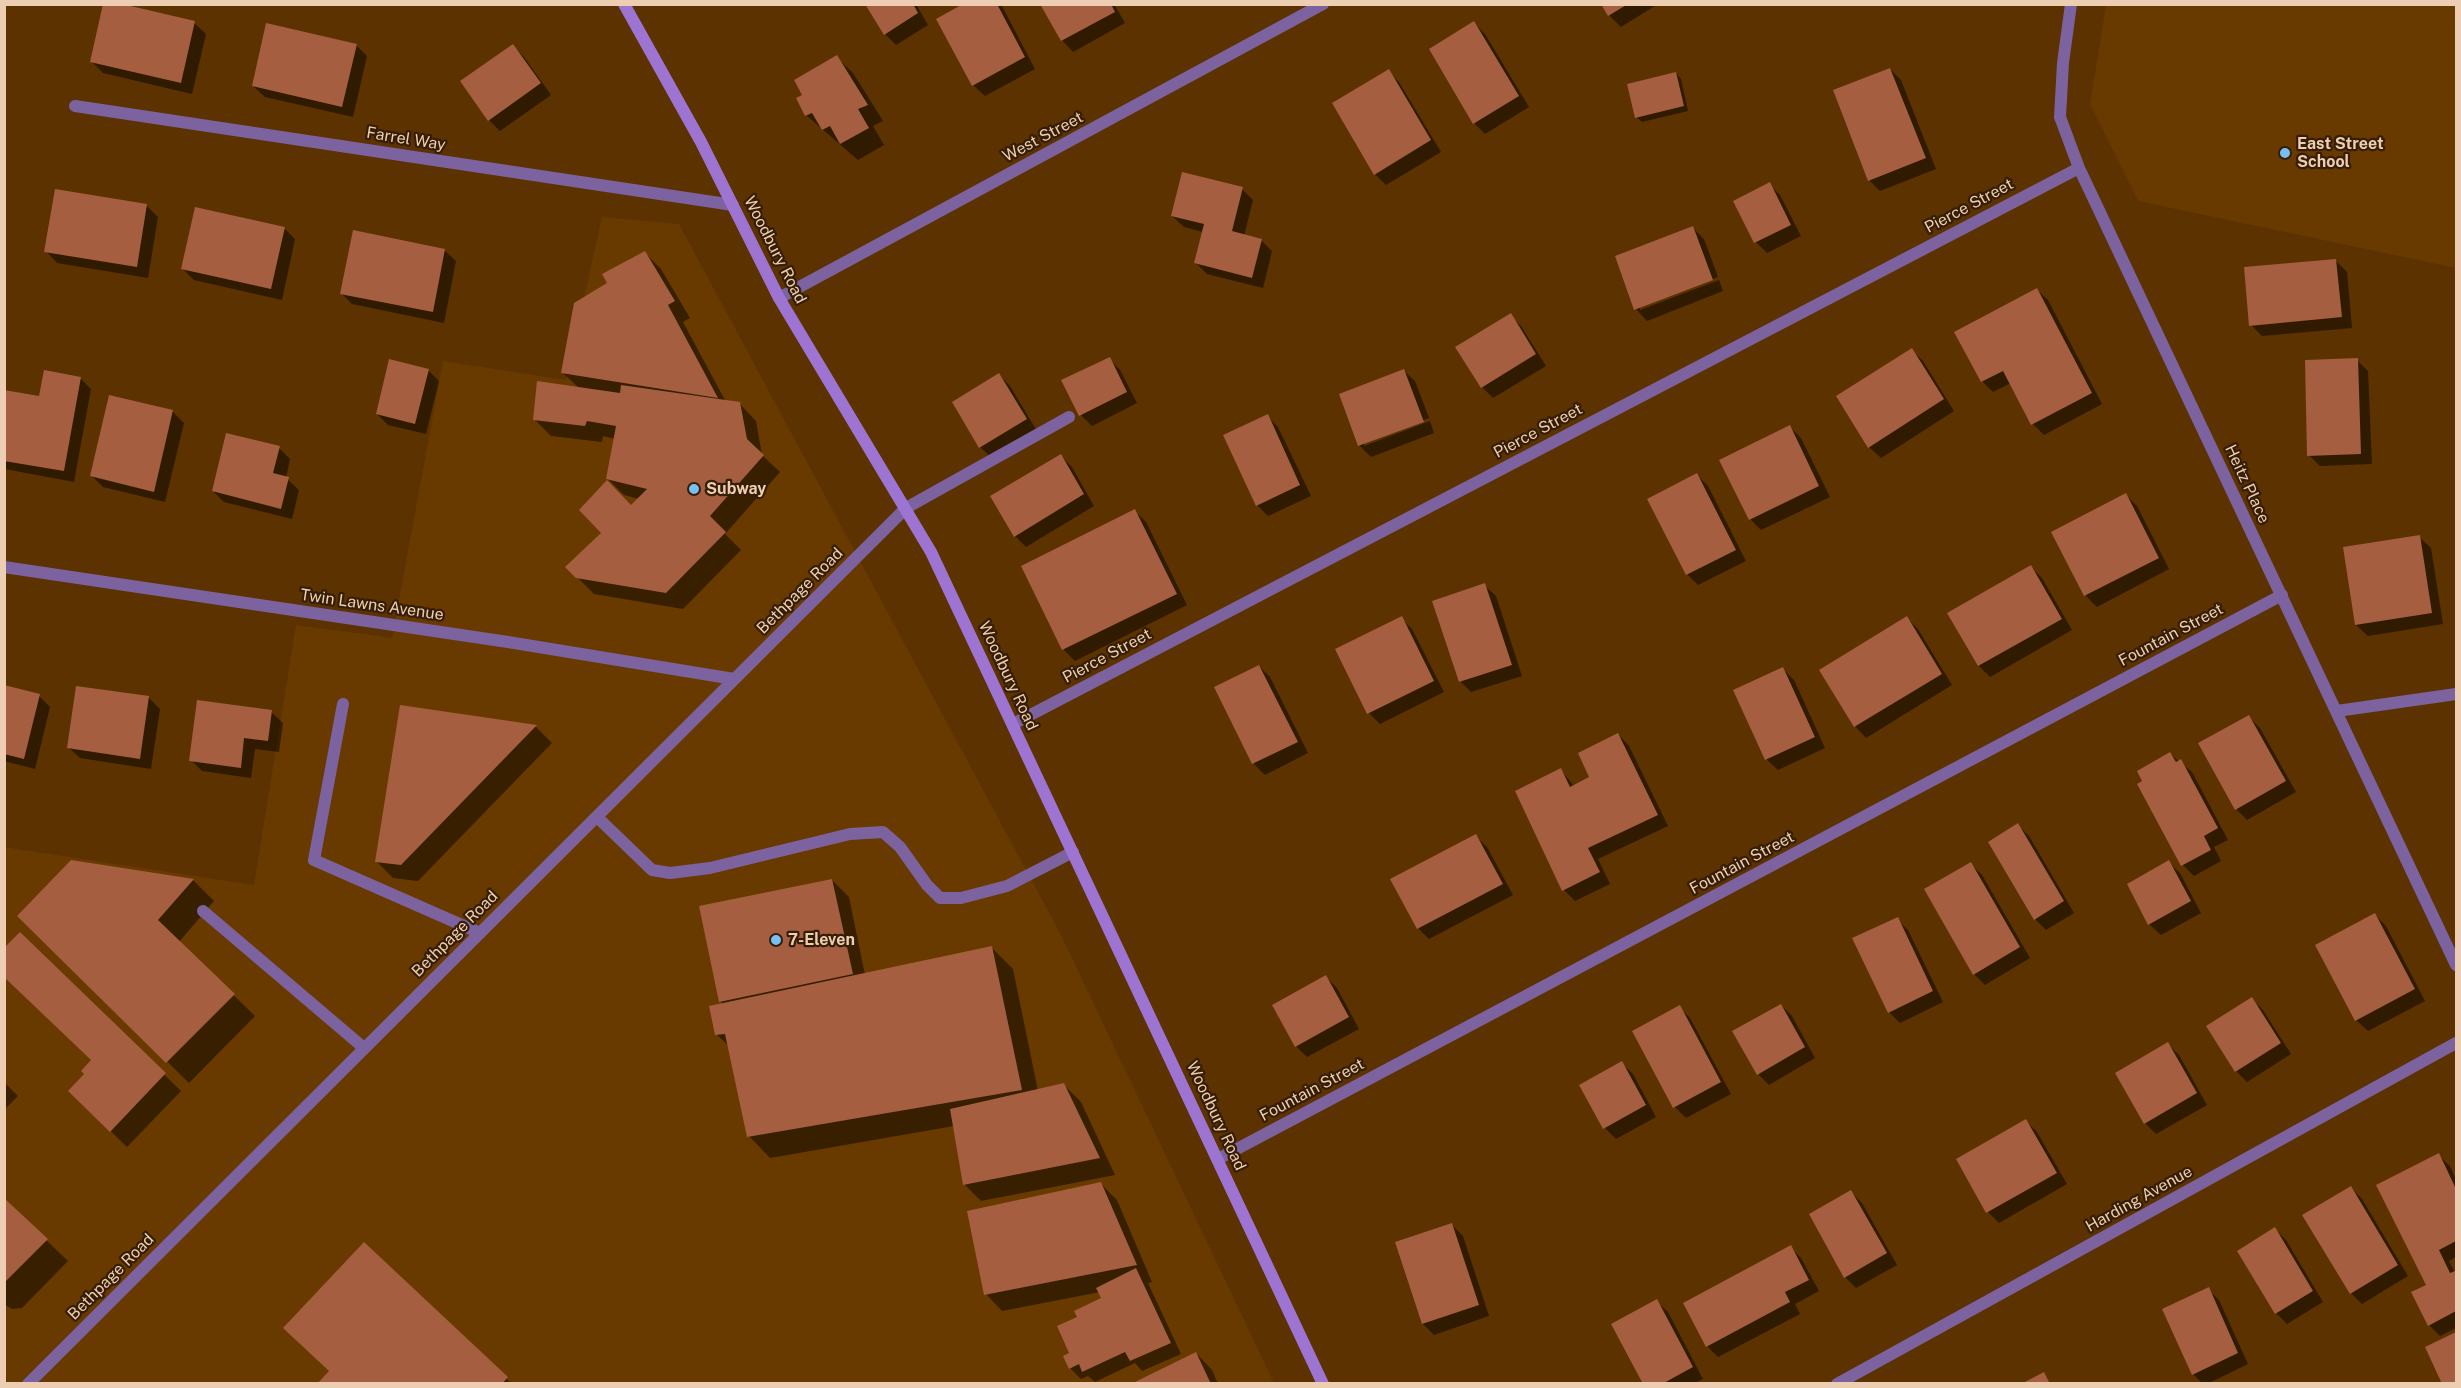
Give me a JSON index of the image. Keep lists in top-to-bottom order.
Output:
{
  "streets": {
    "main road": ["Woodbury Road"],
    "street": [
      "West Street",
      "Farrel Way",
      "Pierce Street",
      "Heitz Place",
      "Bethpage Road",
      "Twin Lawns Avenue",
      "Fountain Street",
      "Harding Avenue"
    ]
  },
  "crossings": [
    ["West Street", "Woodbury Road"],
    ["Farrel Way", "Woodbury Road"],
    ["Pierce Street", "Woodbury Road"],
    ["Pierce Street", "Heitz Place"],
    ["Woodbury Road", "Bethpage Road"],
    ["Woodbury Road", "Fountain Street"],
    ["Heitz Place", "Fountain Street"],
    ["Bethpage Road", "Twin Lawns Avenue"]
  ],
  "places": ["East Street School", "Subway", "7-Eleven"]
}
